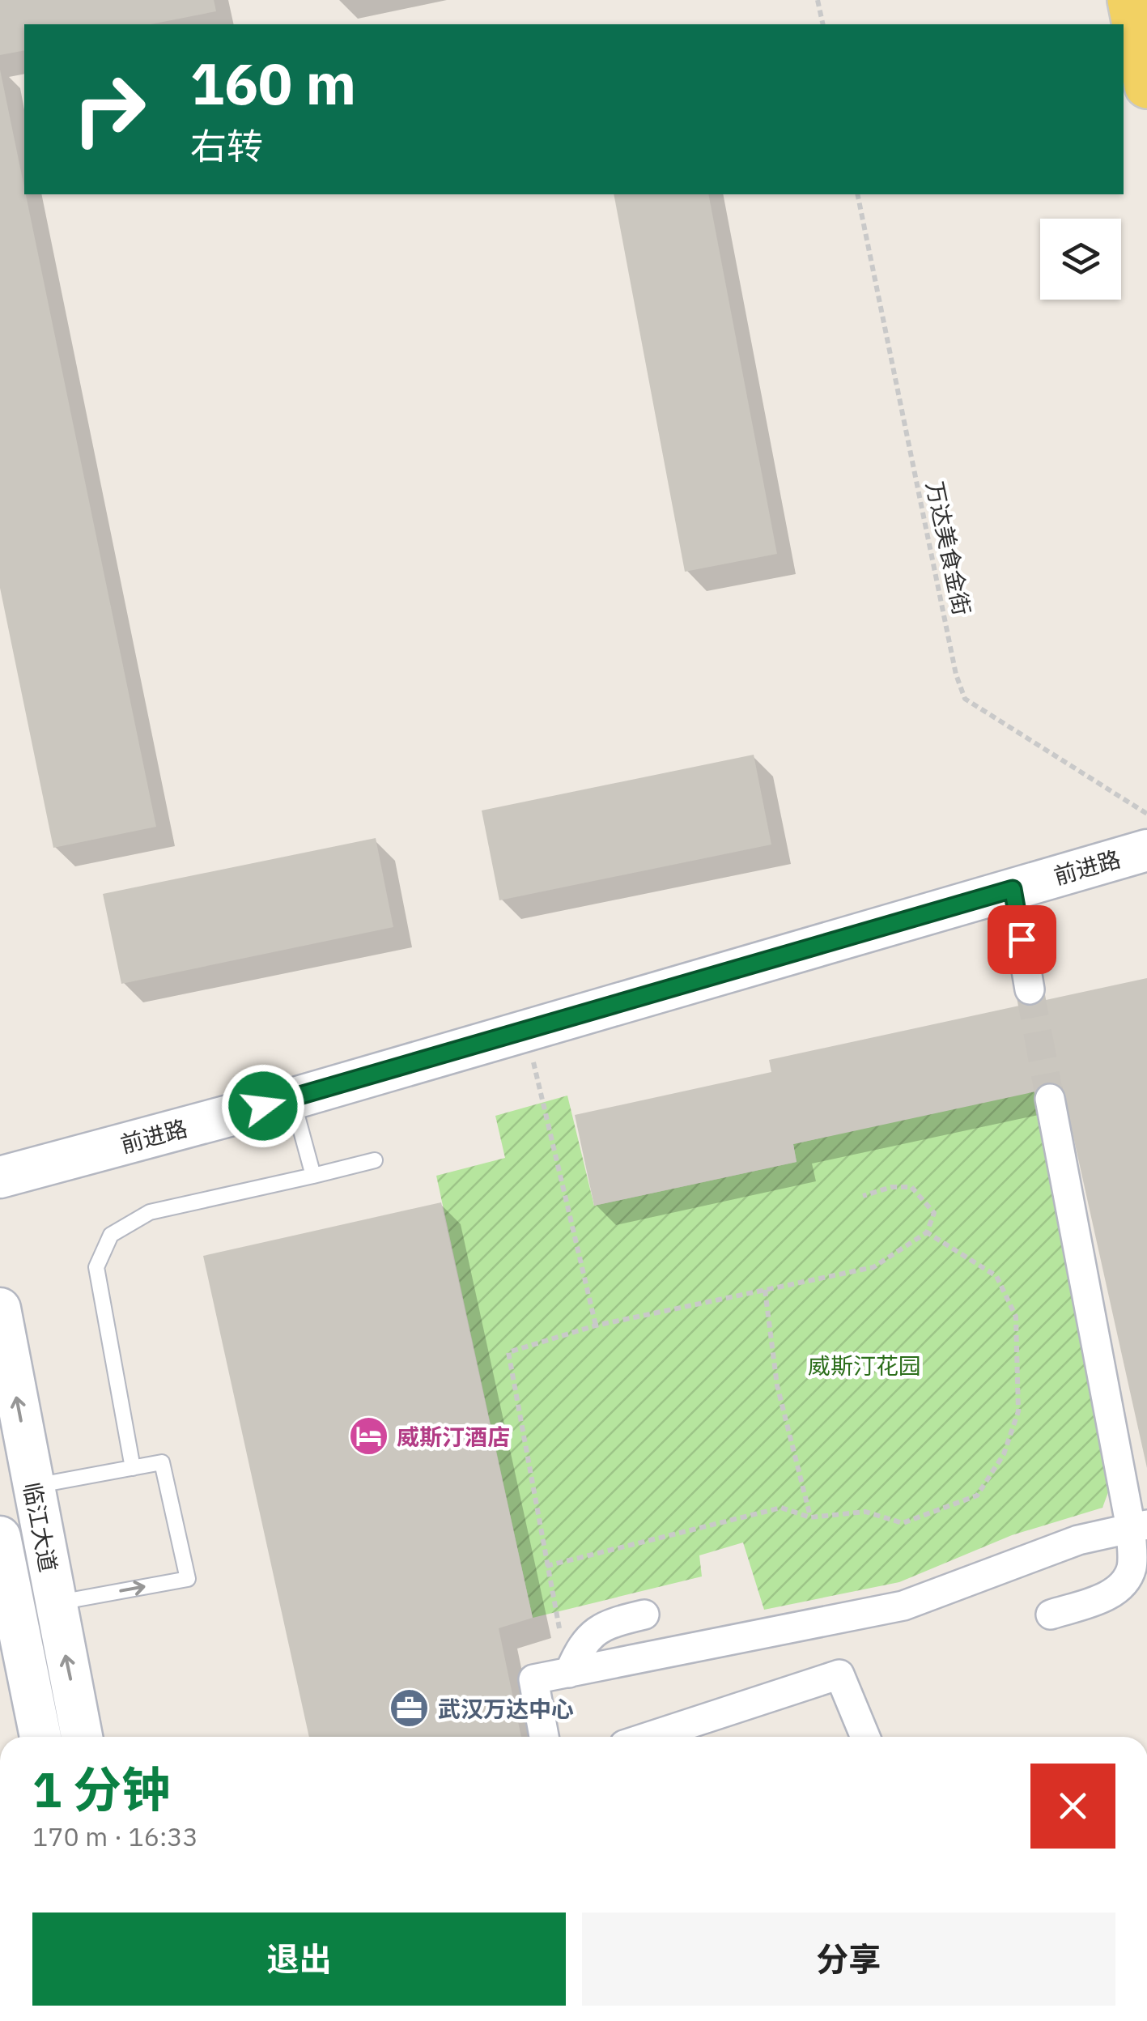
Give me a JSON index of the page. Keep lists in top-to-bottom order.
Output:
{
  "streets": {
    "street": ["前进路", "临江大道"],
    "path": ["万达美食金街"]
  },
  "parks": ["威斯汀花园"],
  "places": {
    "hotel": ["威斯汀酒店"],
    "office": ["武汉万达中心"]
  },
  "page": {
    "turn": ["160 m", "右转"],
    "heading": ["1 分钟", "170 m · 16:33"],
    "buttons": ["退出", "分享"]
  }
}
